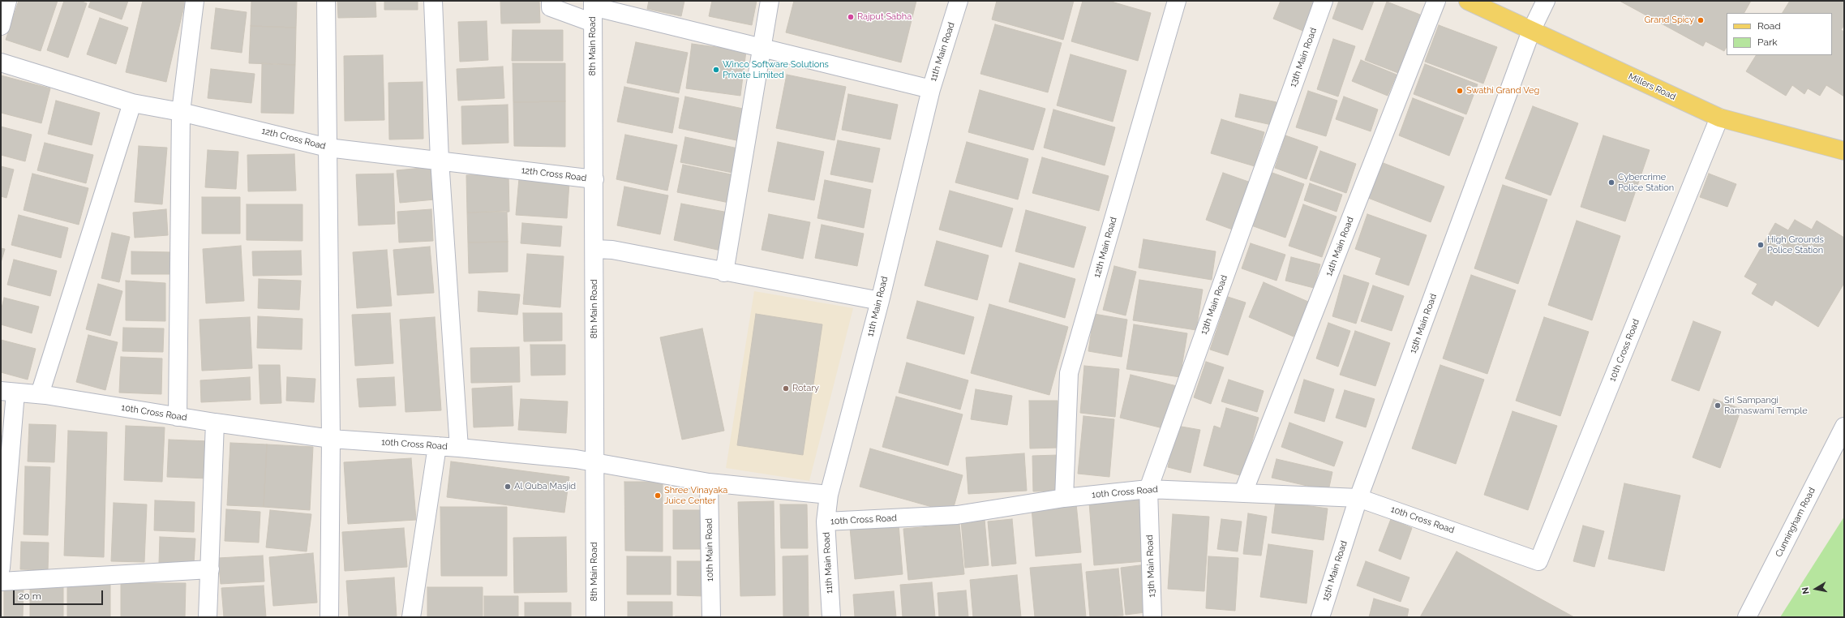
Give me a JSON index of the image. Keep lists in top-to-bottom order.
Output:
{
  "streets": {
    "main road": ["Millers Road"],
    "street": [
      "8th Main Road",
      "11th Main Road",
      "13th Main Road",
      "12th Cross Road",
      "14th Main Road",
      "12th Main Road",
      "15th Main Road",
      "10th Cross Road",
      "Cunningham Road",
      "10th Main Road"
    ]
  },
  "crossings": [
    ["8th Main Road", "12th Cross Road"],
    ["8th Main Road", "10th Cross Road"],
    ["11th Main Road", "10th Cross Road"],
    ["13th Main Road", "10th Cross Road"],
    ["Millers Road", "15th Main Road"],
    ["Millers Road", "10th Cross Road"],
    ["14th Main Road", "10th Cross Road"],
    ["12th Main Road", "10th Cross Road"],
    ["15th Main Road", "10th Cross Road"],
    ["10th Cross Road", "10th Main Road"]
  ],
  "places": [
    "Rajput Sabha",
    "Grand Spicy",
    "Winco Software Solutions Private Limited",
    "Swathi Grand Veg",
    "Cybercrime Police Station",
    "High Grounds Police Station",
    "Rotary",
    "Sri Sampangi Ramaswami Temple",
    "Al Quba Masjid",
    "Shree Vinayaka Juice Center"
  ],
  "legend": ["Road", "Park"],
  "scale_bar": "20 m",
  "north": "left"
}
